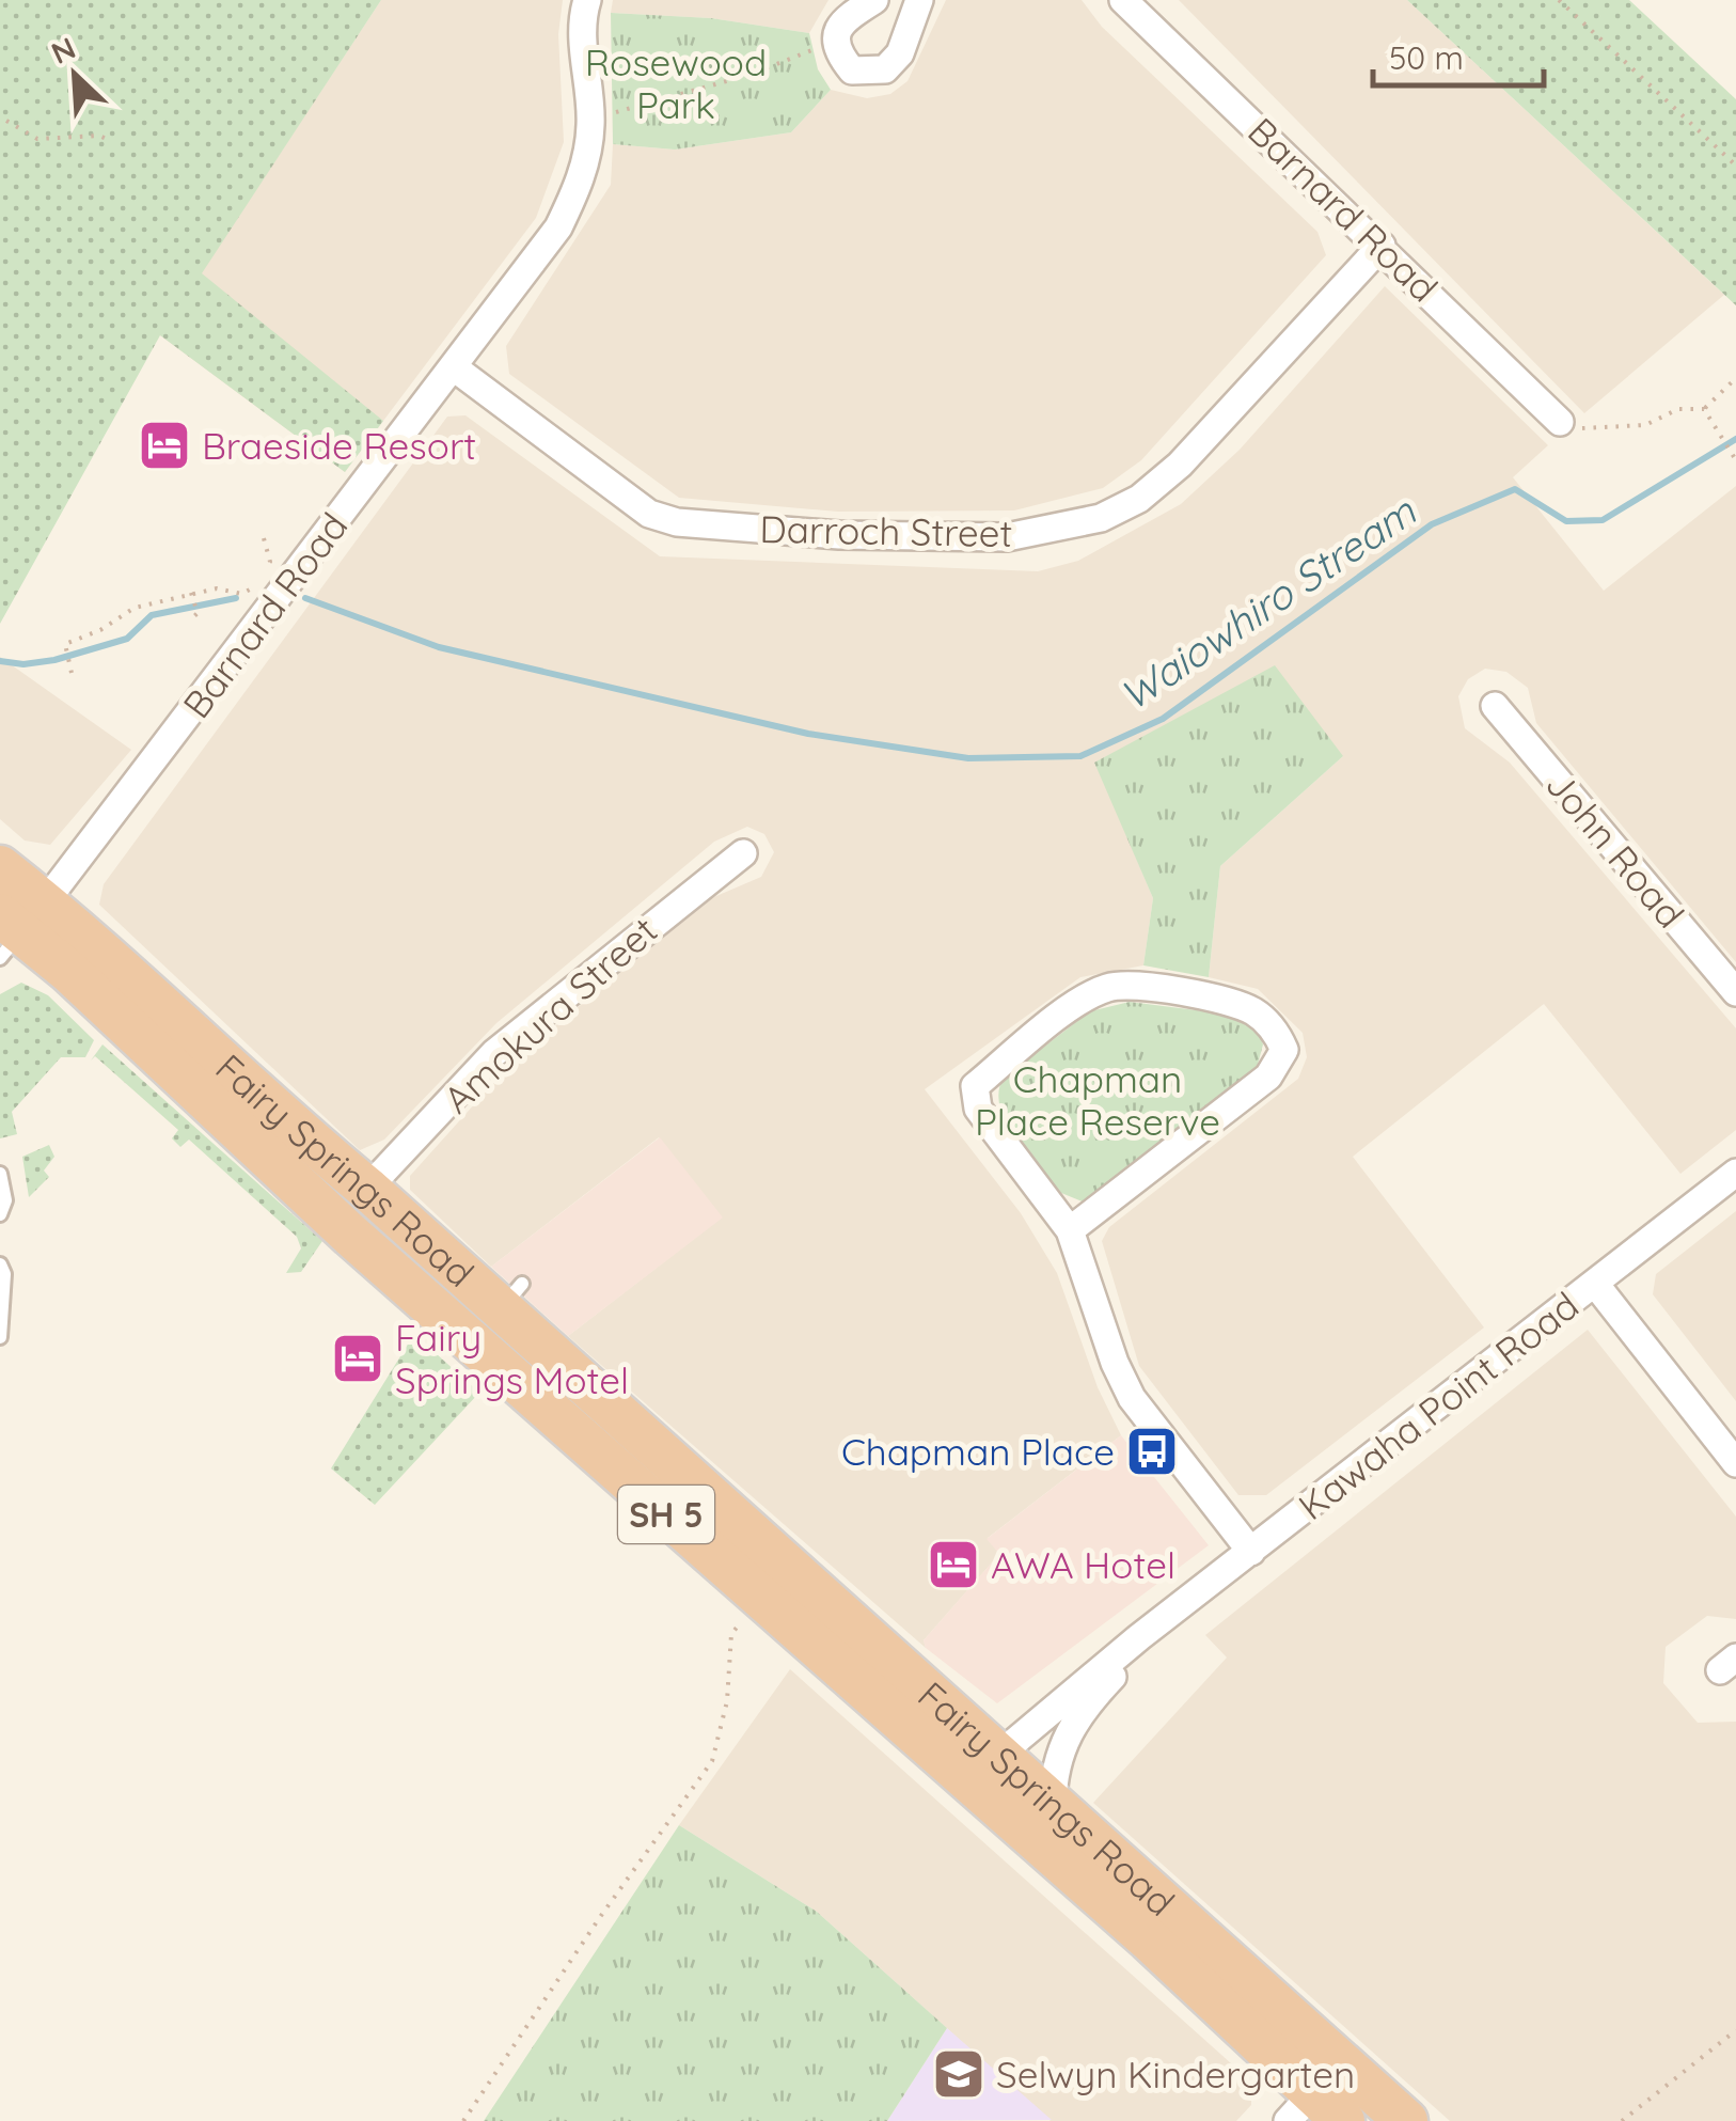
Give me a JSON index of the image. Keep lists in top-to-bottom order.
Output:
{
  "streets": {
    "highway": ["Fairy Springs Road", "SH 5"],
    "street": [
      "Barnard Road",
      "Darroch Street",
      "John Road",
      "Amokura Street",
      "Kawaha Point Road"
    ]
  },
  "crossings": [
    ["Barnard Road", "Darroch Street"],
    ["Barnard Road", "Fairy Springs Road"],
    ["Amokura Street", "Fairy Springs Road"],
    ["Fairy Springs Road", "Kawaha Point Road"],
    ["Fairy Springs Road", "SH 5"]
  ],
  "water": ["Waiowhiro Stream"],
  "parks": ["Rosewood Park", "Chapman Place Reserve"],
  "places": {
    "hotel": ["Braeside Resort", "Fairy Springs Motel", "AWA Hotel"],
    "bus stop": ["Chapman Place"],
    "school or university": ["Selwyn Kindergarten"]
  },
  "scale_bar": "50 m",
  "north": "top left"
}
